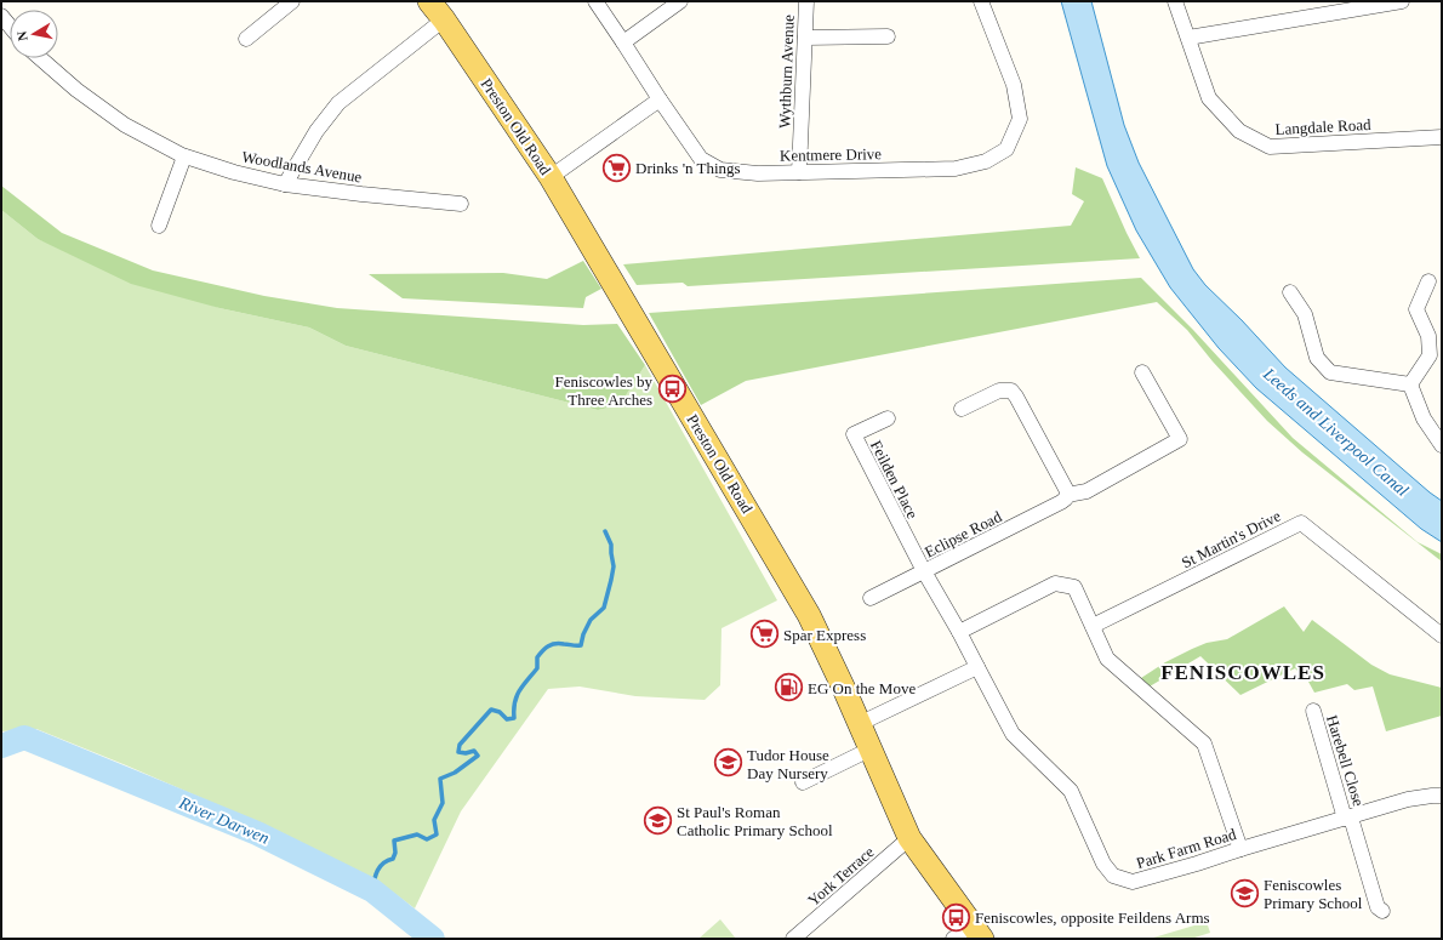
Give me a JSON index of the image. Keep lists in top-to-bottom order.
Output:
{
  "streets": {
    "main road": ["Preston Old Road"],
    "street": [
      "Wythburn Avenue",
      "Langdale Road",
      "Kentmere Drive",
      "Woodlands Avenue",
      "Feilden Place",
      "Eclipse Road",
      "St Martin's Drive",
      "Harebell Close",
      "Park Farm Road",
      "York Terrace"
    ]
  },
  "crossings": [
    ["Wythburn Avenue", "Kentmere Drive"],
    ["Preston Old Road", "York Terrace"],
    ["Feilden Place", "Eclipse Road"],
    ["Feilden Place", "Park Farm Road"],
    ["Eclipse Road", "Park Farm Road"],
    ["Harebell Close", "Park Farm Road"]
  ],
  "districts": ["FENISCOWLES"],
  "water": ["Leeds and Liverpool Canal", "River Darwen"],
  "places": {
    "supermarket": ["Drinks 'n Things", "Spar Express"],
    "bus stop": ["Feniscowles by Three Arches", "Feniscowles, opposite Feildens Arms"],
    "fuel station": ["EG On the Move"],
    "school or university": ["Tudor House Day Nursery", "St Paul's Roman Catholic Primary School", "Feniscowles Primary School"]
  },
  "north": "left"
}
